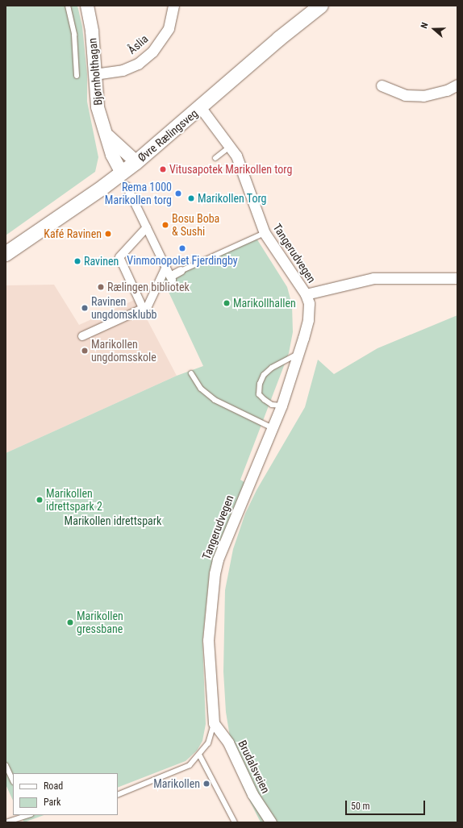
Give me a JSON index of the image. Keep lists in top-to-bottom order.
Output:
{
  "streets": {
    "main road": ["Øvre Rælingsveg"],
    "street": [
      "Åslia",
      "Bjørnholthagan",
      "Tangerudvegen",
      "Brudalsveien"
    ]
  },
  "crossings": [
    ["Åslia", "Bjørnholthagan"],
    ["Bjørnholthagan", "Øvre Rælingsveg"],
    ["Øvre Rælingsveg", "Tangerudvegen"],
    ["Tangerudvegen", "Brudalsveien"]
  ],
  "parks": ["Marikollen idrettspark"],
  "places": [
    "Vitusapotek Marikollen torg",
    "Rema 1000 Marikollen torg",
    "Marikollen Torg",
    "Bosu Boba & Sushi",
    "Kafé Ravinen",
    "Vinmonopolet Fjerdingby",
    "Ravinen",
    "Rælingen bibliotek",
    "Marikollhallen",
    "Ravinen ungdomsklubb",
    "Marikollen ungdomsskole",
    "Marikollen idrettspark 2",
    "Marikollen gressbane",
    "Marikollen"
  ],
  "legend": ["Road", "Park"],
  "scale_bar": "50 m",
  "north": "left"
}
